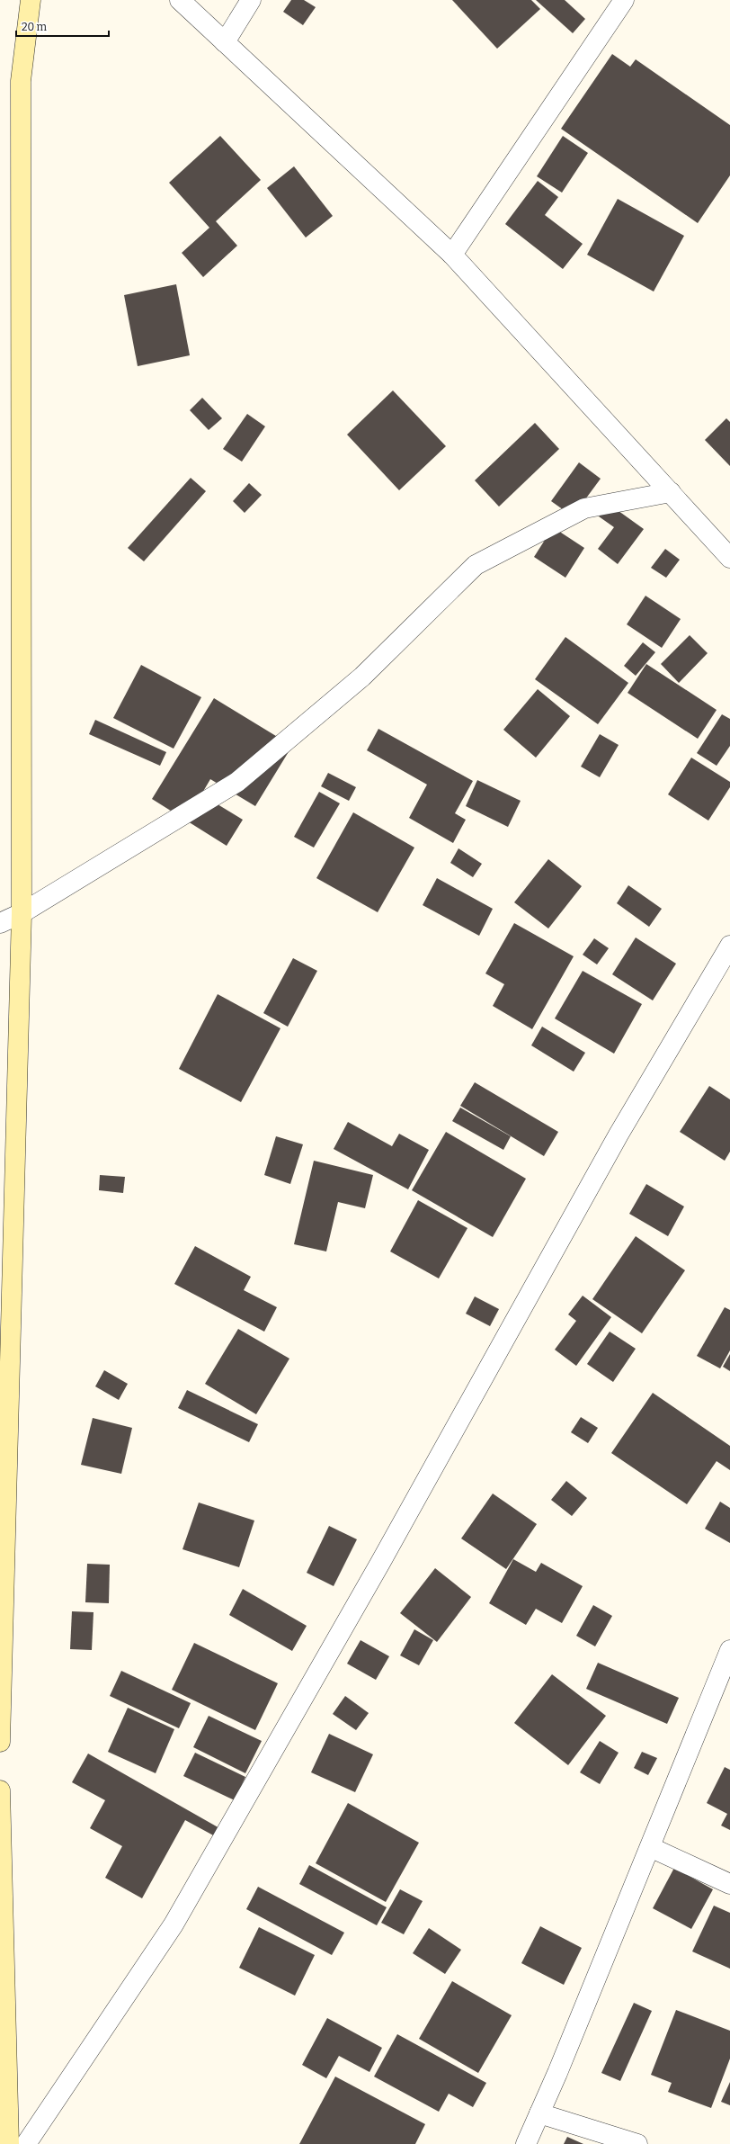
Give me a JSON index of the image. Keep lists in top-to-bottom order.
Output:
{
  "scale_bar": "20 m"
}
